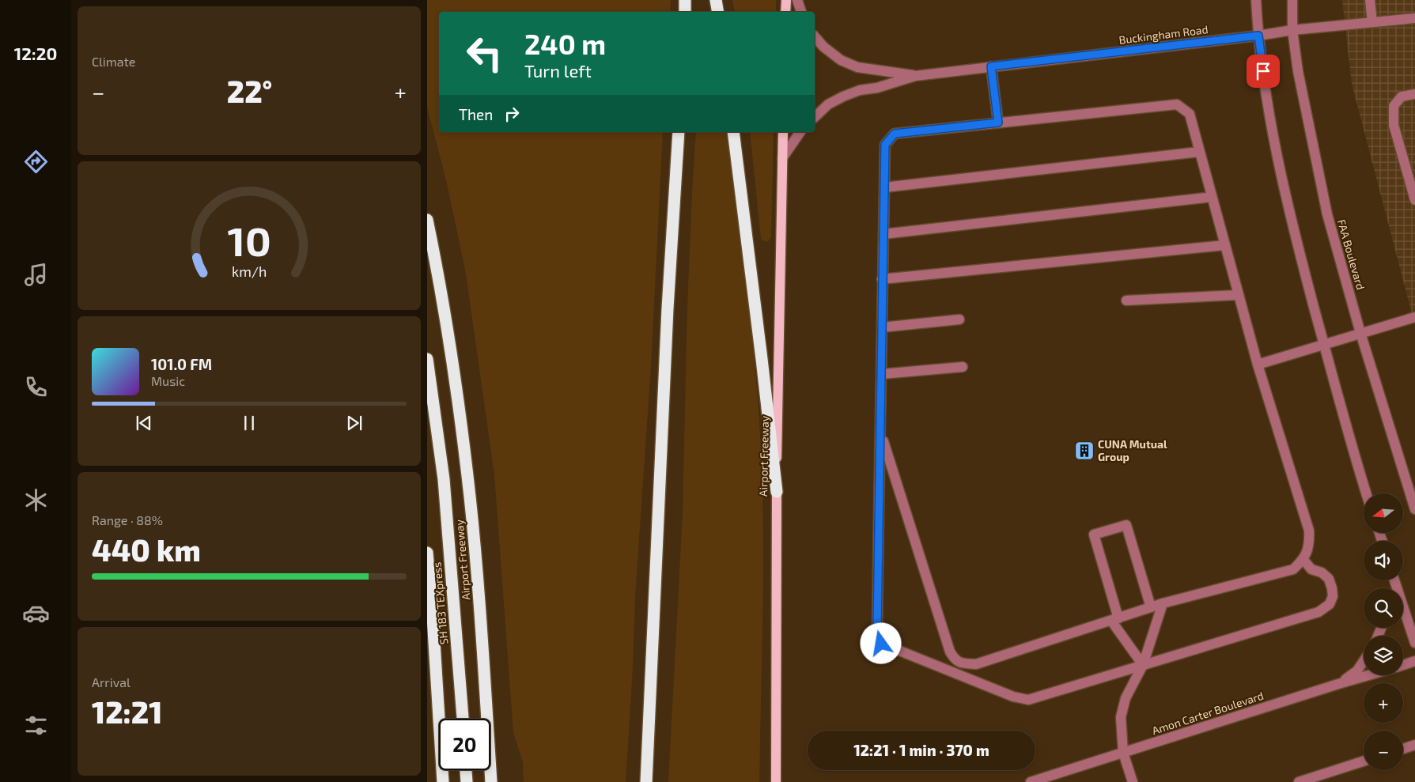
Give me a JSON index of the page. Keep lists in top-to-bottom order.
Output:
{
  "streets": {
    "highway": ["Airport Freeway", "SH 183 TEXpress"],
    "street": ["Buckingham Road", "FAA Boulevard", "Amon Carter Boulevard"]
  },
  "crossings": [
    ["Buckingham Road", "FAA Boulevard"]
  ],
  "places": {
    "building": ["CUNA Mutual Group"]
  },
  "north": "left",
  "page": {
    "tabs": "12:20",
    "tile": [
      "Climate",
      ["Range · 88%", "440 km"],
      ["Arrival", "12:21"]
    ],
    "turn": ["240 m", "Turn left"],
    "heat": ["−", "22°", "+"],
    "then": "Then",
    "song": ["101.0 FM", "Music"],
    "map_buttons": ["+", "−"],
    "limit": "20",
    "trip": "12:21 · 1 min · 370 m",
    "gauge": ["10", "km/h"]
  }
}
